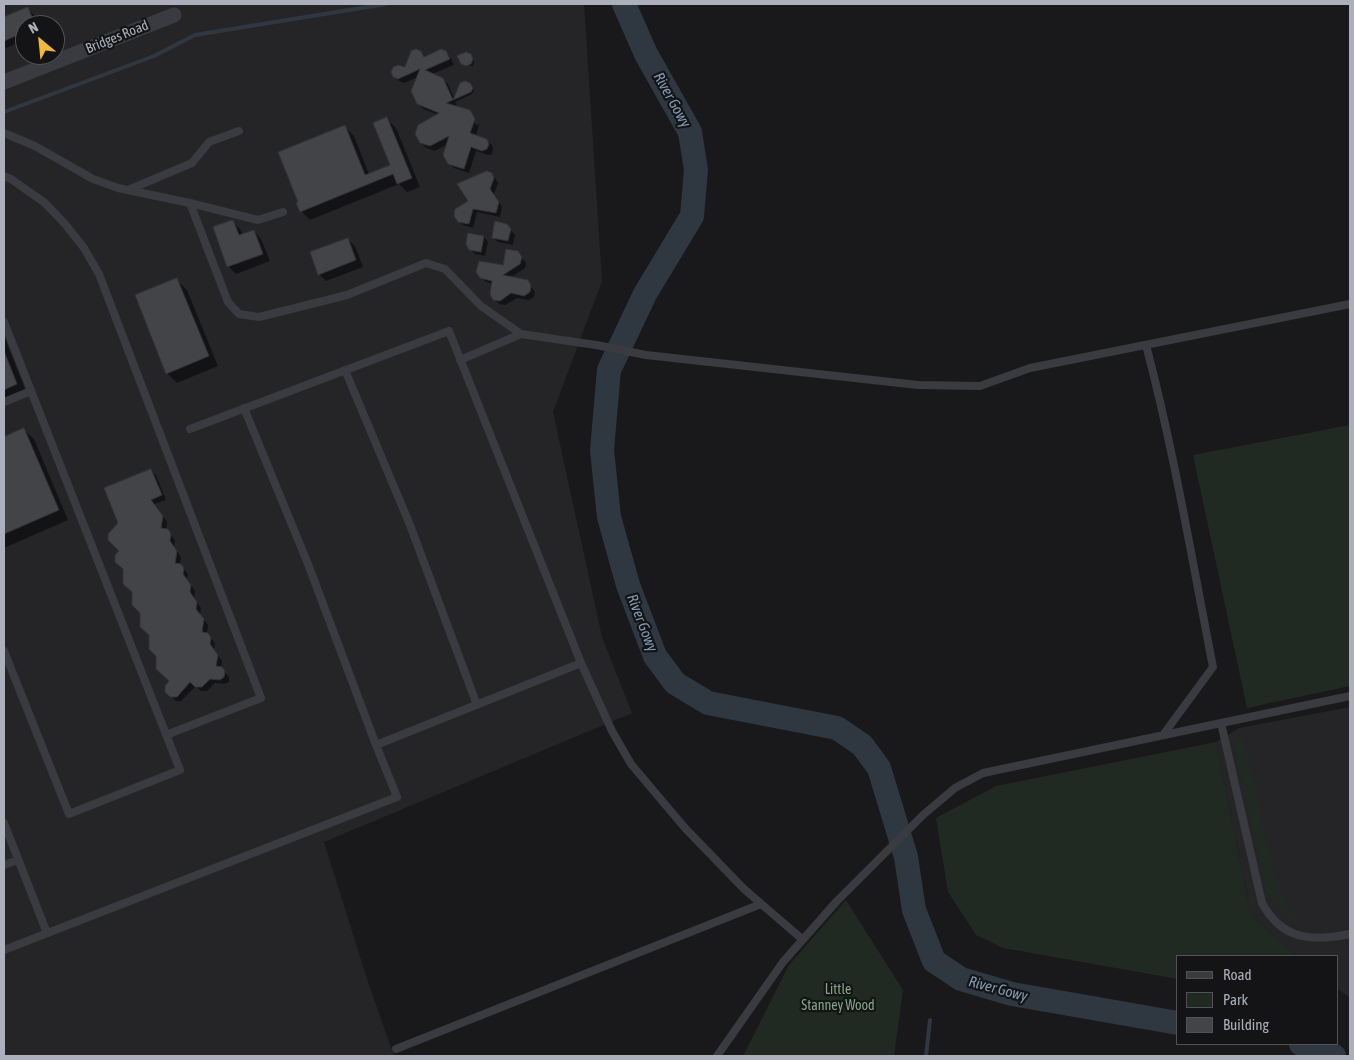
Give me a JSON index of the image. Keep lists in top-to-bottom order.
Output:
{
  "streets": {
    "street": ["Bridges Road"]
  },
  "water": ["River Gowy"],
  "parks": ["Little Stanney Wood"],
  "legend": ["Road", "Park", "Building"],
  "north": "top left"
}
